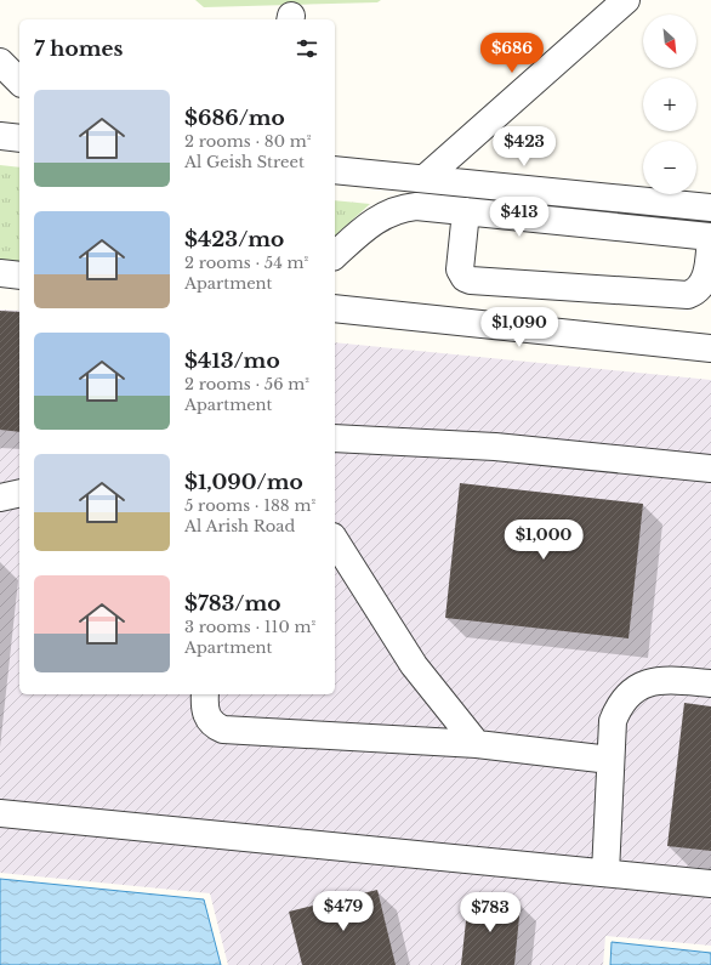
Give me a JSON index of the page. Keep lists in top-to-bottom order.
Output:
{
  "north": "bottom right",
  "page": {
    "map_buttons": ["+", "−"],
    "heading": "7 homes",
    "price": [
      "$686",
      "$423",
      "$413",
      "$1,090",
      "$1,000",
      "$479",
      "$783"
    ],
    "list": [
      {
        "name": "$686/mo",
        "note": "2 rooms · 80 m² · Al Geish Street"
      },
      {
        "name": "$423/mo",
        "note": "2 rooms · 54 m² · Apartment"
      },
      {
        "name": "$413/mo",
        "note": "2 rooms · 56 m² · Apartment"
      },
      {
        "name": "$1,090/mo",
        "note": "5 rooms · 188 m² · Al Arish Road"
      },
      {
        "name": "$783/mo",
        "note": "3 rooms · 110 m² · Apartment"
      }
    ]
  }
}
